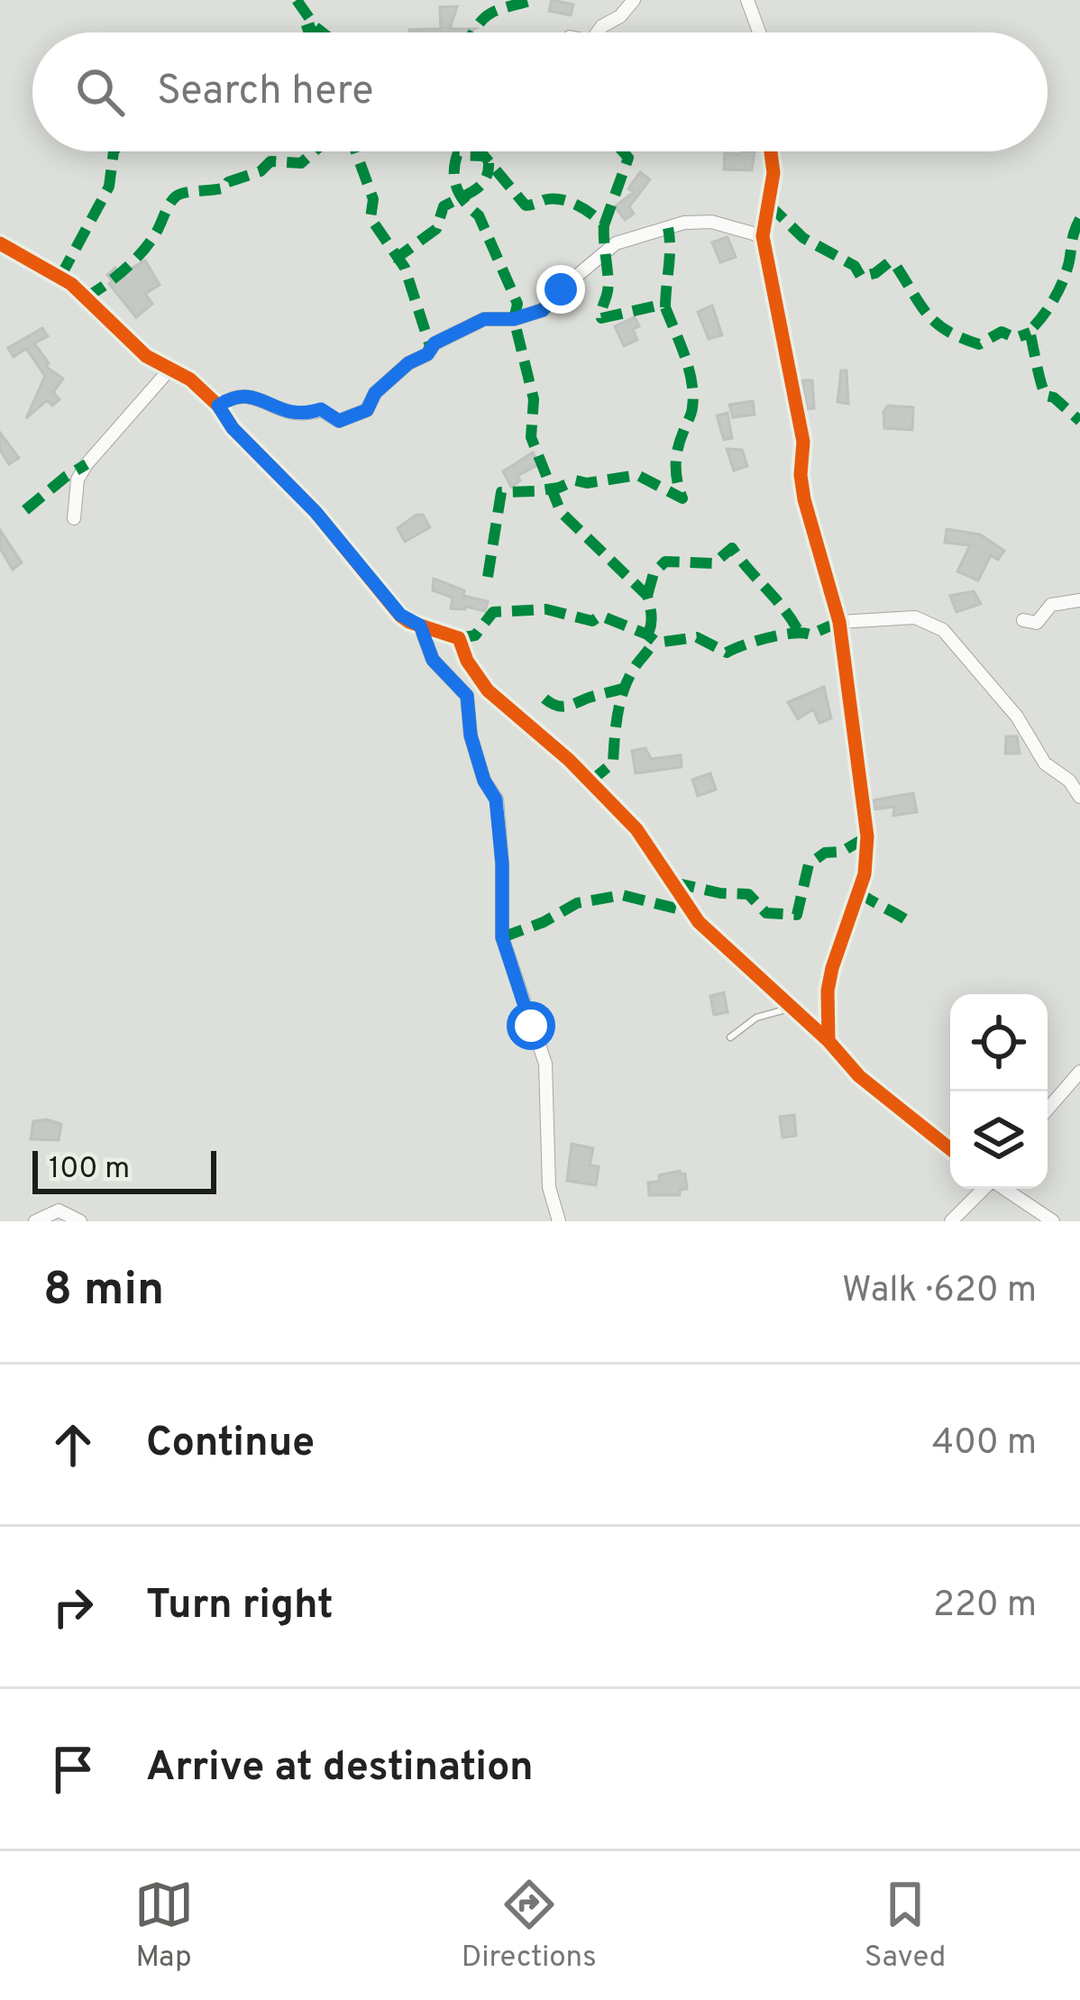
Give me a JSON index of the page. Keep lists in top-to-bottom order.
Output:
{
  "scale_bar": "100 m",
  "page": {
    "search": "Search here",
    "scale": "100 m",
    "heading": ["8 min", "Walk · 620 m"],
    "list": [
      ["Continue", "400 m"],
      ["Turn right", "220 m"],
      "Arrive at destination"
    ],
    "nav": ["Map", "Directions", "Saved"]
  }
}
